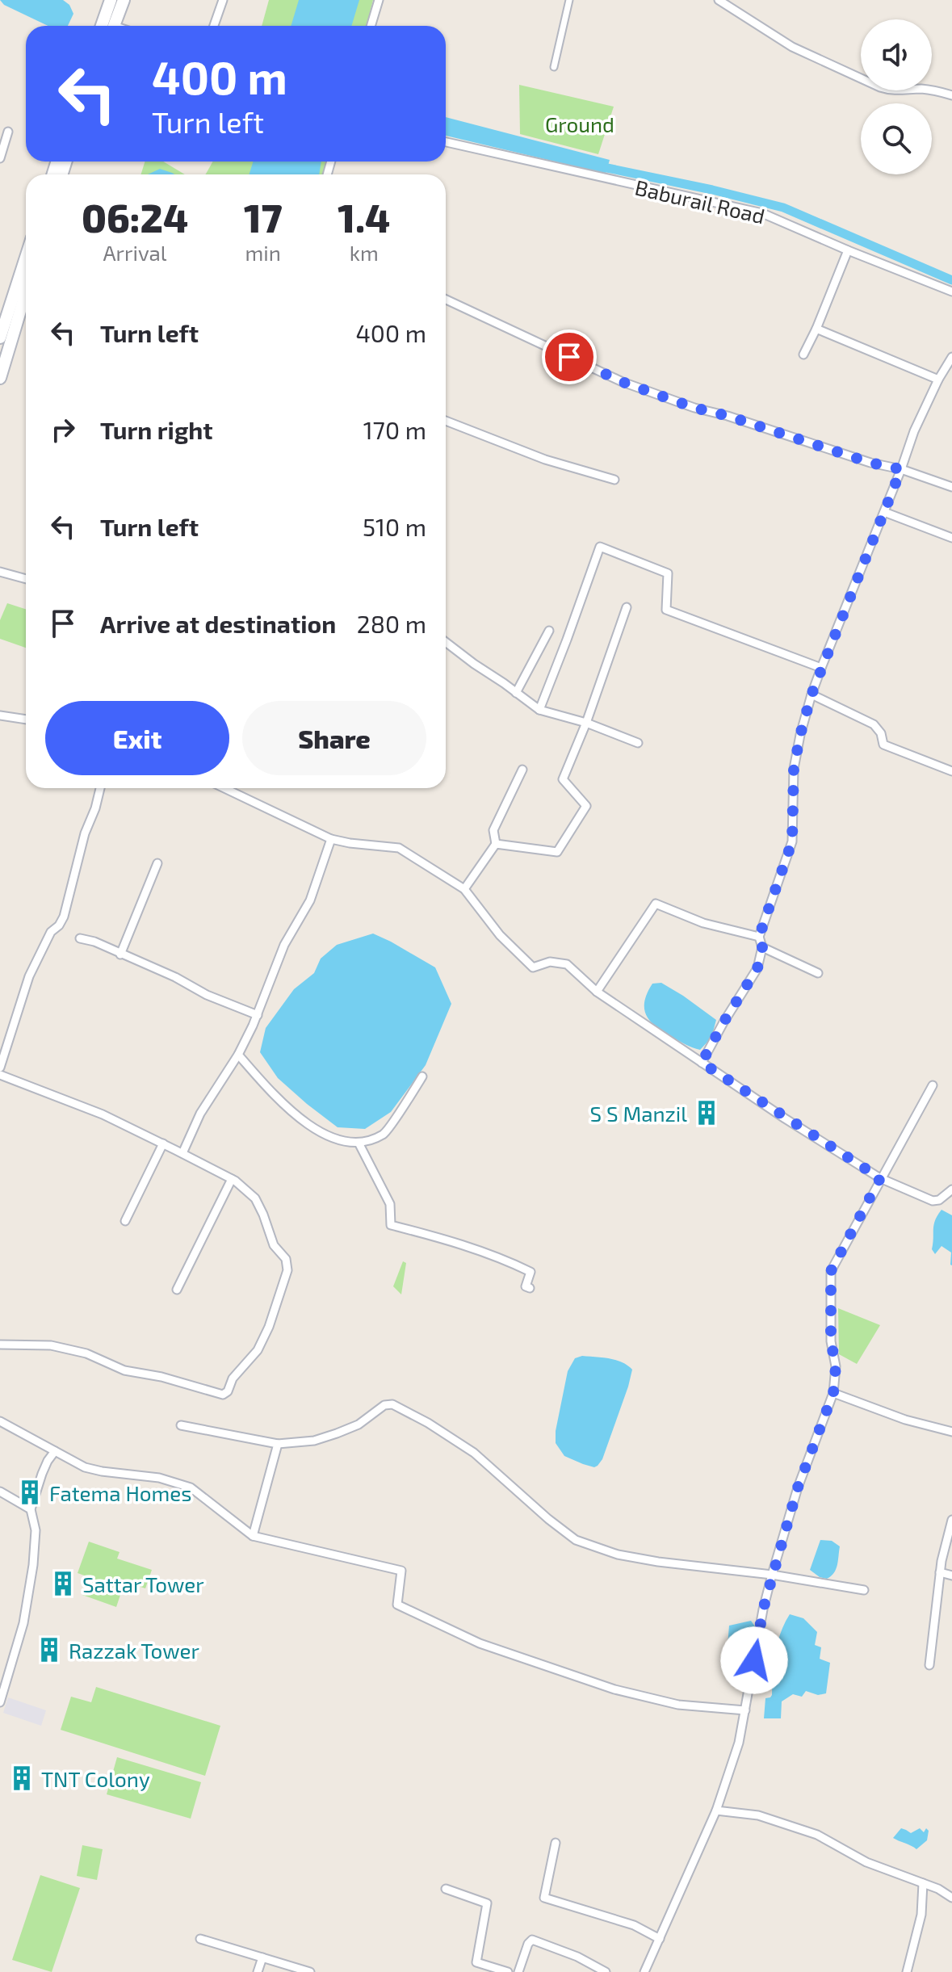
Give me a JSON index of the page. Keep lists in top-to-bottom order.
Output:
{
  "streets": {
    "street": ["Baburail Road"]
  },
  "parks": ["Ground"],
  "places": {
    "building": [
      "S S Manzil",
      "Fatema Homes",
      "Sattar Tower",
      "Razzak Tower",
      "TNT Colony"
    ]
  },
  "page": {
    "turn": ["400 m", "Turn left"],
    "eta": [
      "06:24",
      "Arrival",
      "17",
      "min",
      "1.4",
      "km"
    ],
    "list": [
      {
        "name": "Turn left",
        "value": "400 m"
      },
      {
        "name": "Turn right",
        "value": "170 m"
      },
      {
        "name": "Turn left",
        "value": "510 m"
      },
      {
        "name": "Arrive at destination",
        "value": "280 m"
      }
    ],
    "buttons": ["Exit", "Share"]
  }
}
